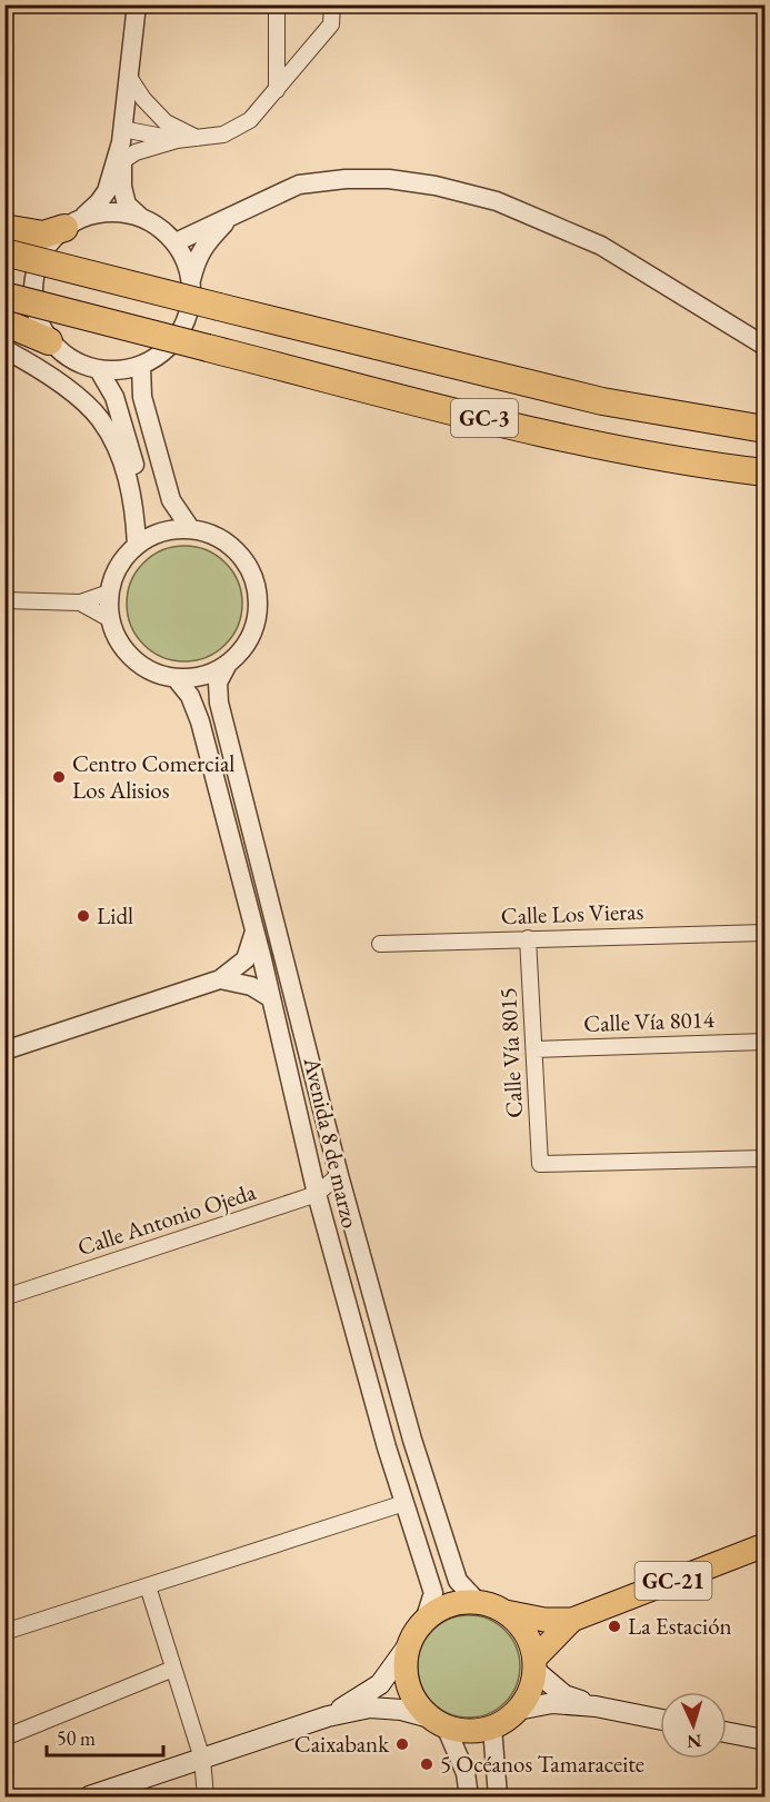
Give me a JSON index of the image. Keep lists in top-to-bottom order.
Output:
{
  "streets": {
    "highway": ["GC-3"],
    "main road": ["GC-21"],
    "street": [
      "Calle Los Vieras",
      "Calle Vía 8014",
      "Calle Vía 8015",
      "Avenida 8 de marzo",
      "Calle Antonio Ojeda"
    ]
  },
  "crossings": [
    ["Calle Los Vieras", "Calle Vía 8015"],
    ["Calle Vía 8014", "Calle Vía 8015"],
    ["Avenida 8 de marzo", "Calle Antonio Ojeda"],
    ["Avenida 8 de marzo", "GC-21"]
  ],
  "places": [
    "Centro Comercial Los Alisios",
    "Lidl",
    "La Estación",
    "Caixabank",
    "5 Océanos Tamaraceite"
  ],
  "scale_bar": "50 m",
  "north": "bottom"
}
